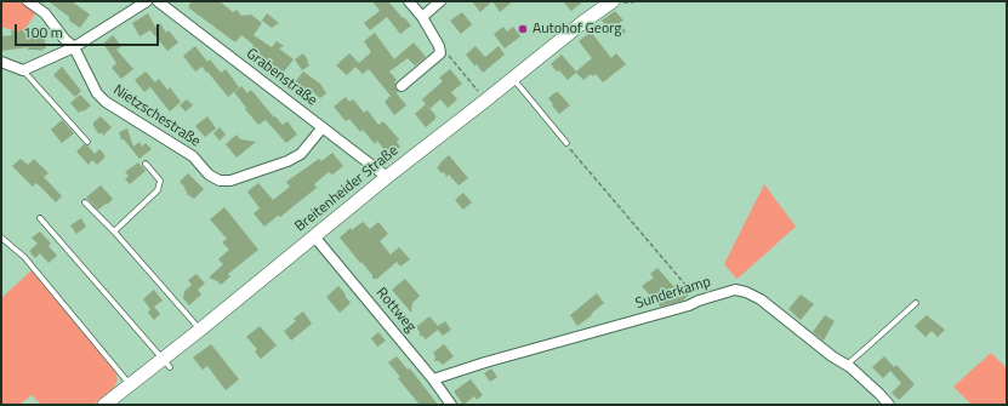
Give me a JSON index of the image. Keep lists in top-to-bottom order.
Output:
{
  "streets": {
    "street": [
      "Grabenstraße",
      "Nietzschestraße",
      "Breitenheider Straße",
      "Sunderkamp",
      "Rottweg"
    ]
  },
  "crossings": [
    ["Grabenstraße", "Nietzschestraße"],
    ["Grabenstraße", "Breitenheider Straße"],
    ["Breitenheider Straße", "Rottweg"],
    ["Sunderkamp", "Rottweg"]
  ],
  "places": ["Autohof Georg"],
  "scale_bar": "100 m"
}
